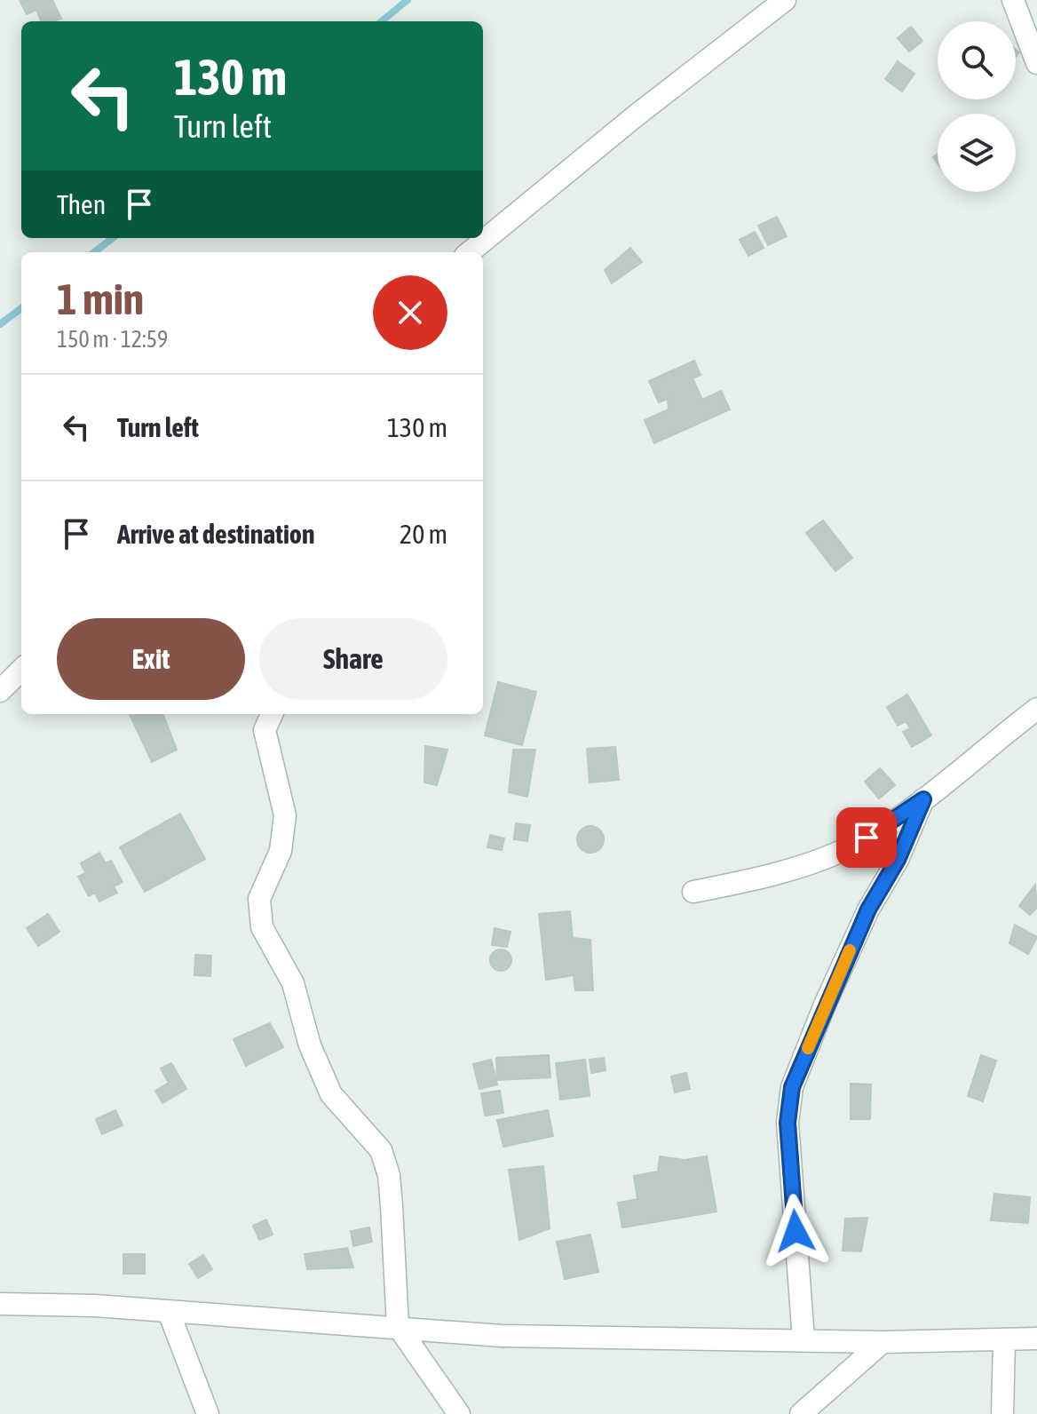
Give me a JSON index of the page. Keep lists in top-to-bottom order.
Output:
{
  "page": {
    "turn": ["130 m", "Turn left"],
    "then": "Then",
    "heading": ["1 min", "150 m · 12:59"],
    "list": [
      {
        "name": "Turn left",
        "value": "130 m"
      },
      {
        "name": "Arrive at destination",
        "value": "20 m"
      }
    ],
    "buttons": ["Exit", "Share"]
  }
}
